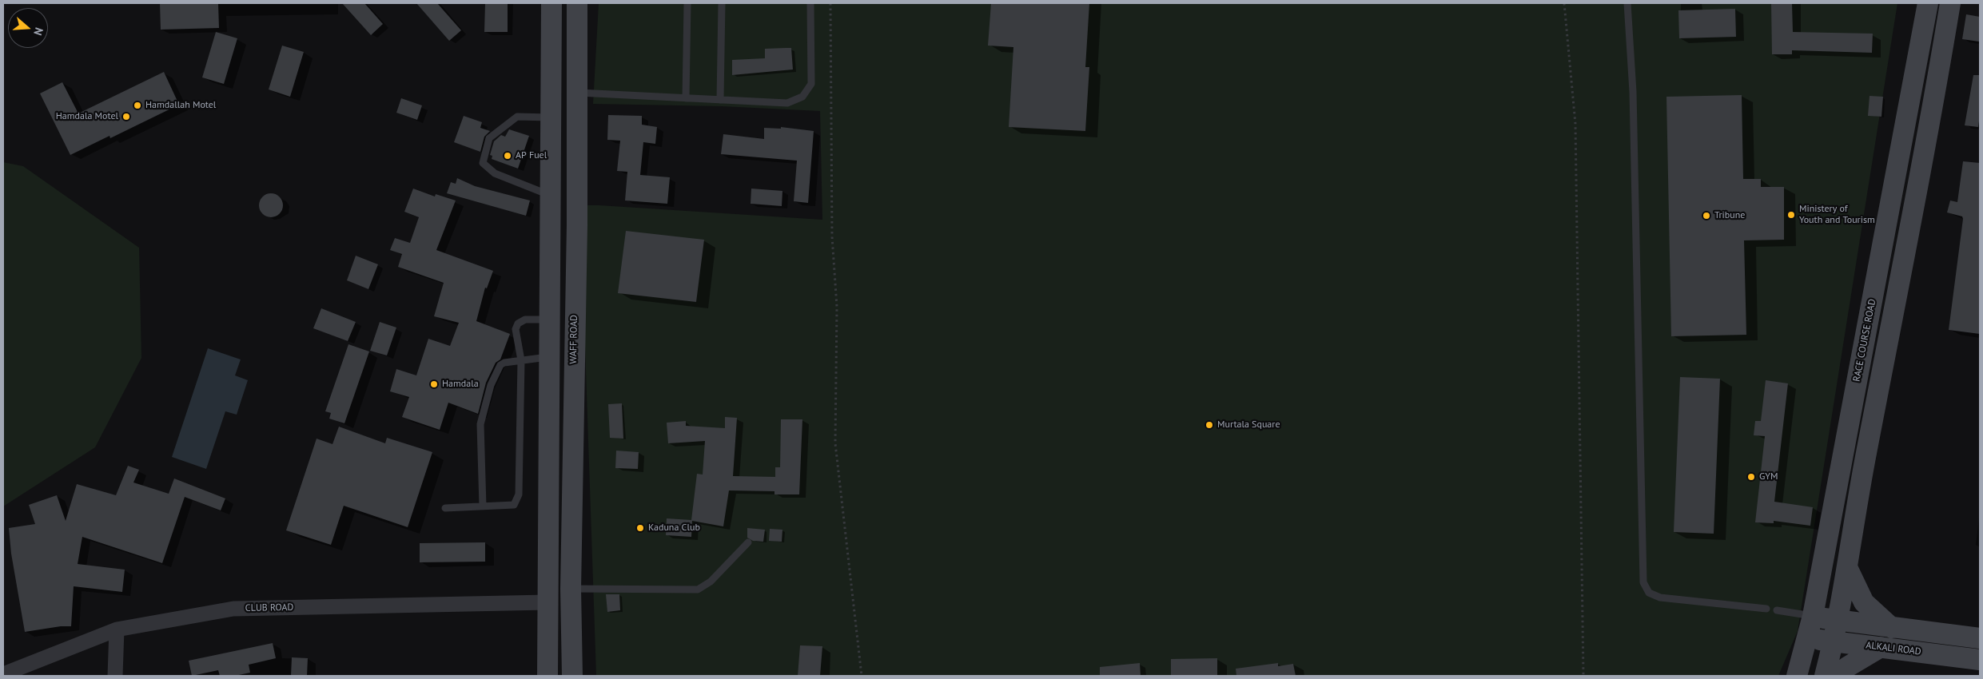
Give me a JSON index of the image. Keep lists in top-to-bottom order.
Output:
{
  "streets": {
    "main road": ["WAFF ROAD", "RACE COURSE ROAD", "ALKALI ROAD"],
    "street": ["CLUB ROAD"]
  },
  "crossings": [
    ["RACE COURSE ROAD", "ALKALI ROAD"]
  ],
  "places": [
    "Hamdallah Motel",
    "Hamdala Motel",
    "AP Fuel",
    "Ministery of Youth and Tourism",
    "Tribune",
    "Hamdala",
    "Murtala Square",
    "GYM",
    "Kaduna Club"
  ],
  "north": "right"
}
